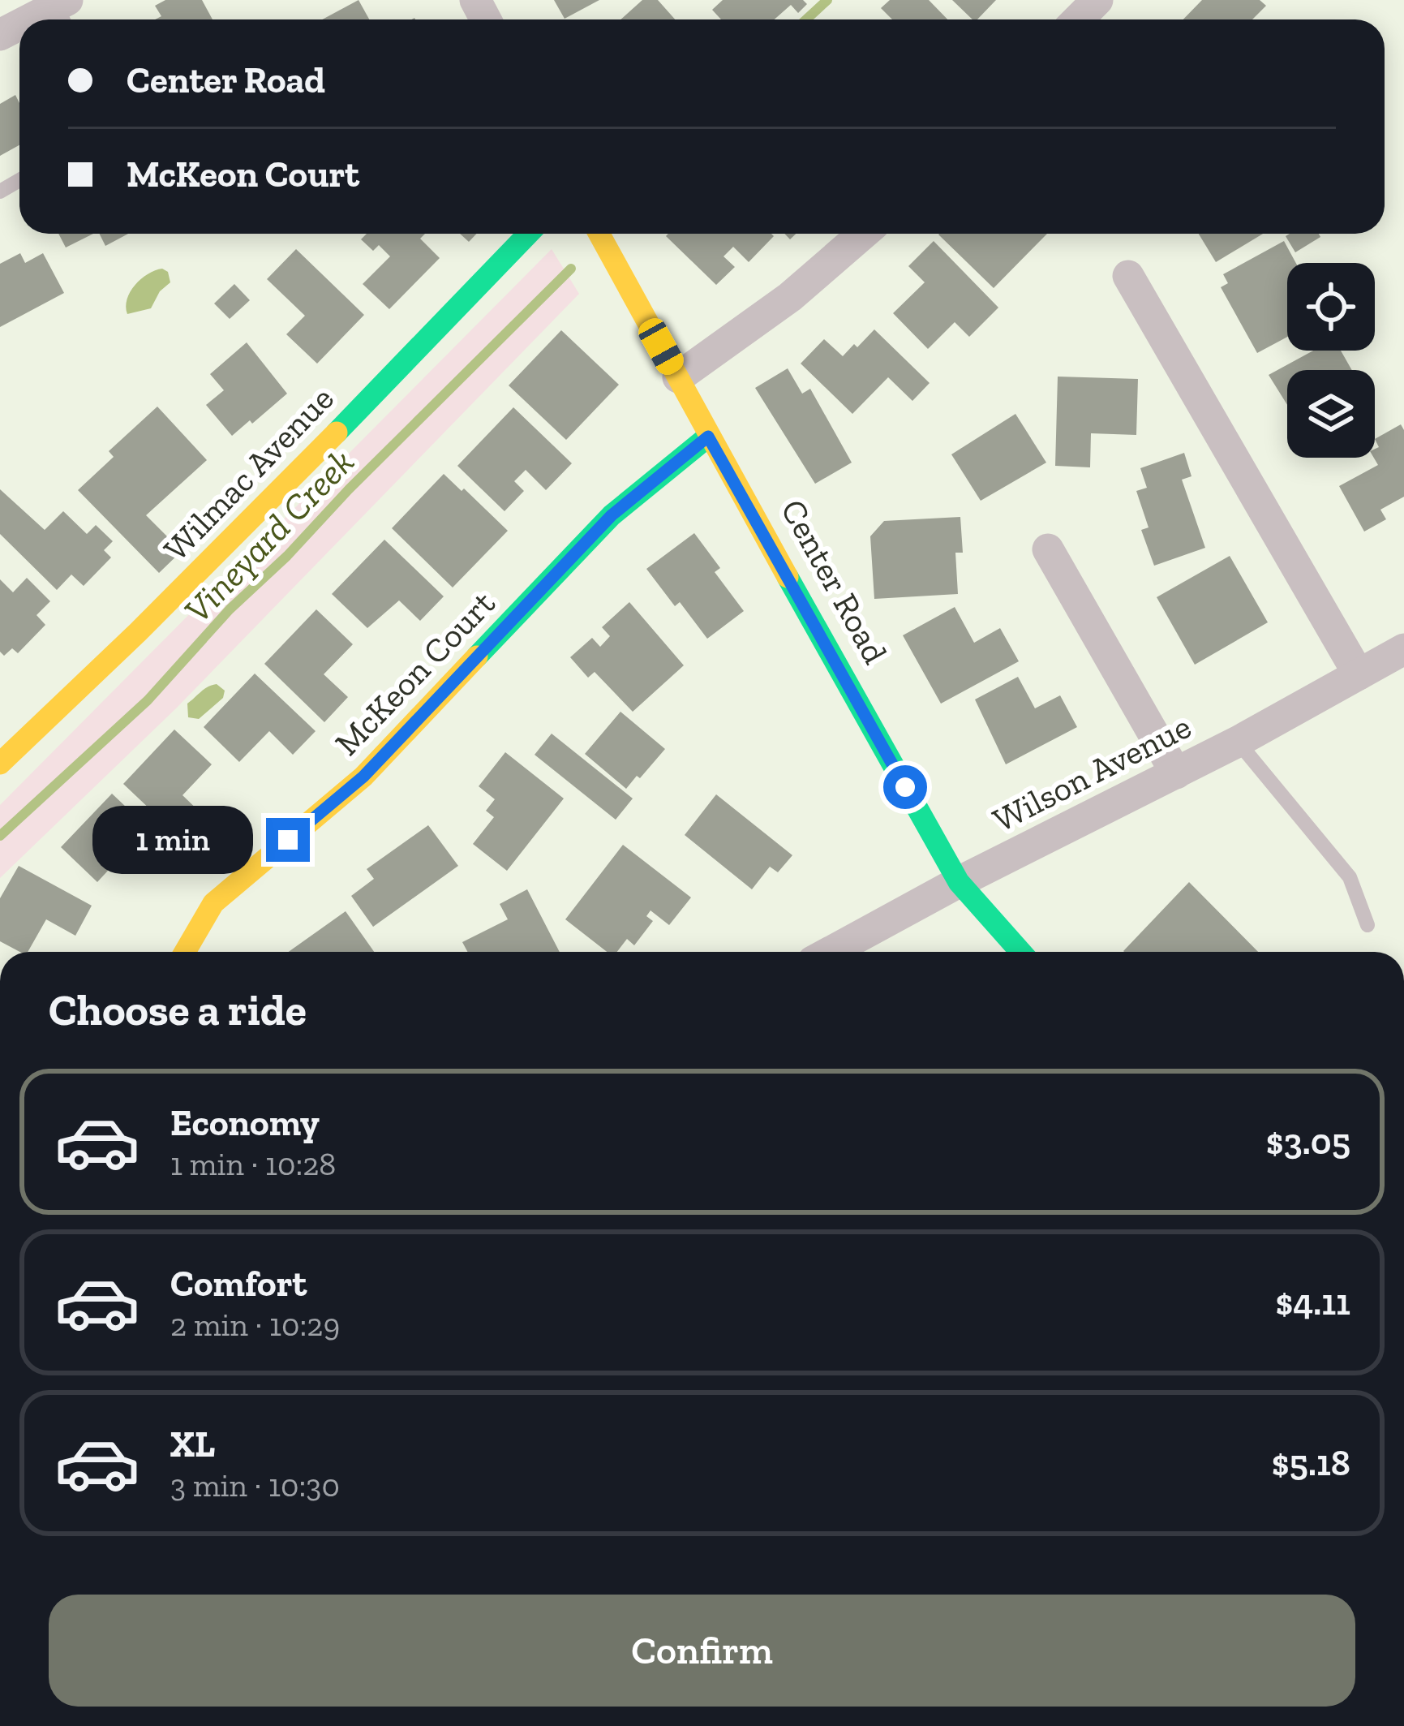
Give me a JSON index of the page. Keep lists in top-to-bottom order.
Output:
{
  "streets": {
    "street": [
      "Wilmac Avenue",
      "Center Road",
      "McKeon Court",
      "Wilson Avenue"
    ]
  },
  "crossings": [
    ["Center Road", "McKeon Court"],
    ["Center Road", "Wilson Avenue"]
  ],
  "water": ["Vineyard Creek"],
  "page": {
    "banner": ["Center Road", "McKeon Court"],
    "bubble": "1 min",
    "heading": "Choose a ride",
    "list": [
      {
        "name": "Economy",
        "note": "1 min · 10:28",
        "value": "$3.05"
      },
      {
        "name": "Comfort",
        "note": "2 min · 10:29",
        "value": "$4.11"
      },
      {
        "name": "XL",
        "note": "3 min · 10:30",
        "value": "$5.18"
      }
    ],
    "buttons": "Confirm"
  }
}
